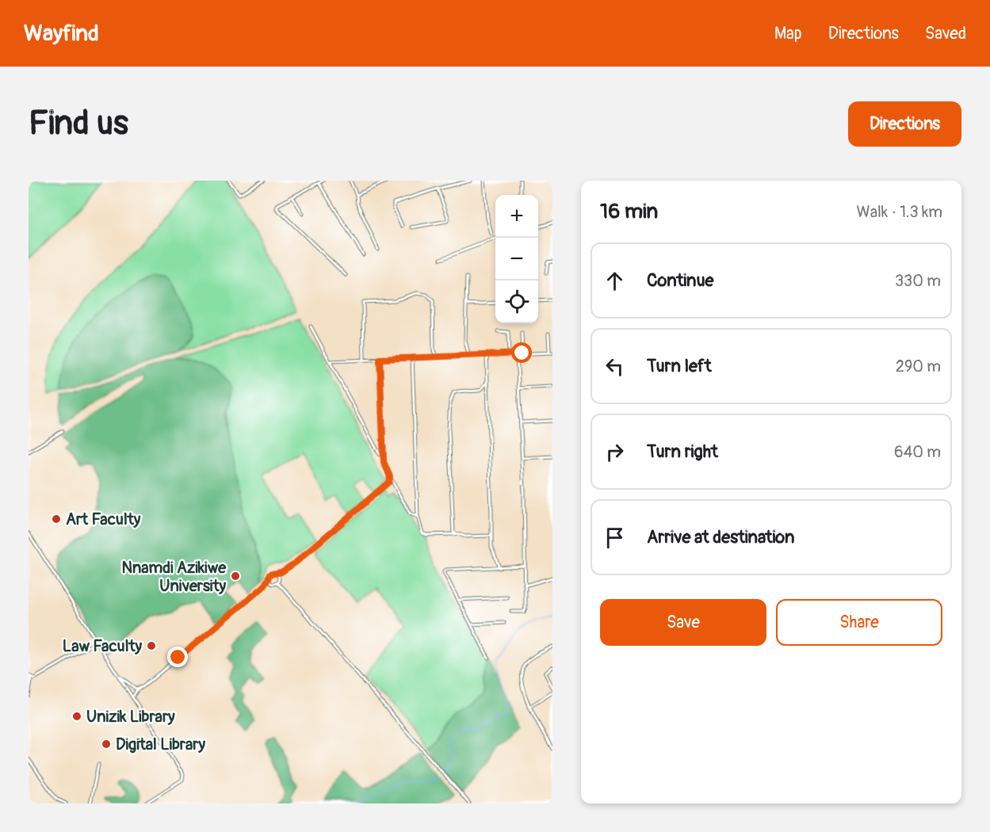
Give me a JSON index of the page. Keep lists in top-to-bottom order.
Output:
{
  "places": [
    "Art Faculty",
    "Nnamdi Azikiwe University",
    "Law Faculty",
    "Unizik Library",
    "Digital Library"
  ],
  "page": {
    "header": "Wayfind",
    "nav": ["Map", "Directions", "Saved"],
    "buttons": [
      "Directions",
      ["Save", "Share"]
    ],
    "title": "Find us",
    "heading": ["16 min", "Walk · 1.3 km"],
    "map_buttons": ["+", "−"],
    "list": [
      ["Continue", "330 m"],
      ["Turn left", "290 m"],
      ["Turn right", "640 m"],
      "Arrive at destination"
    ]
  }
}
